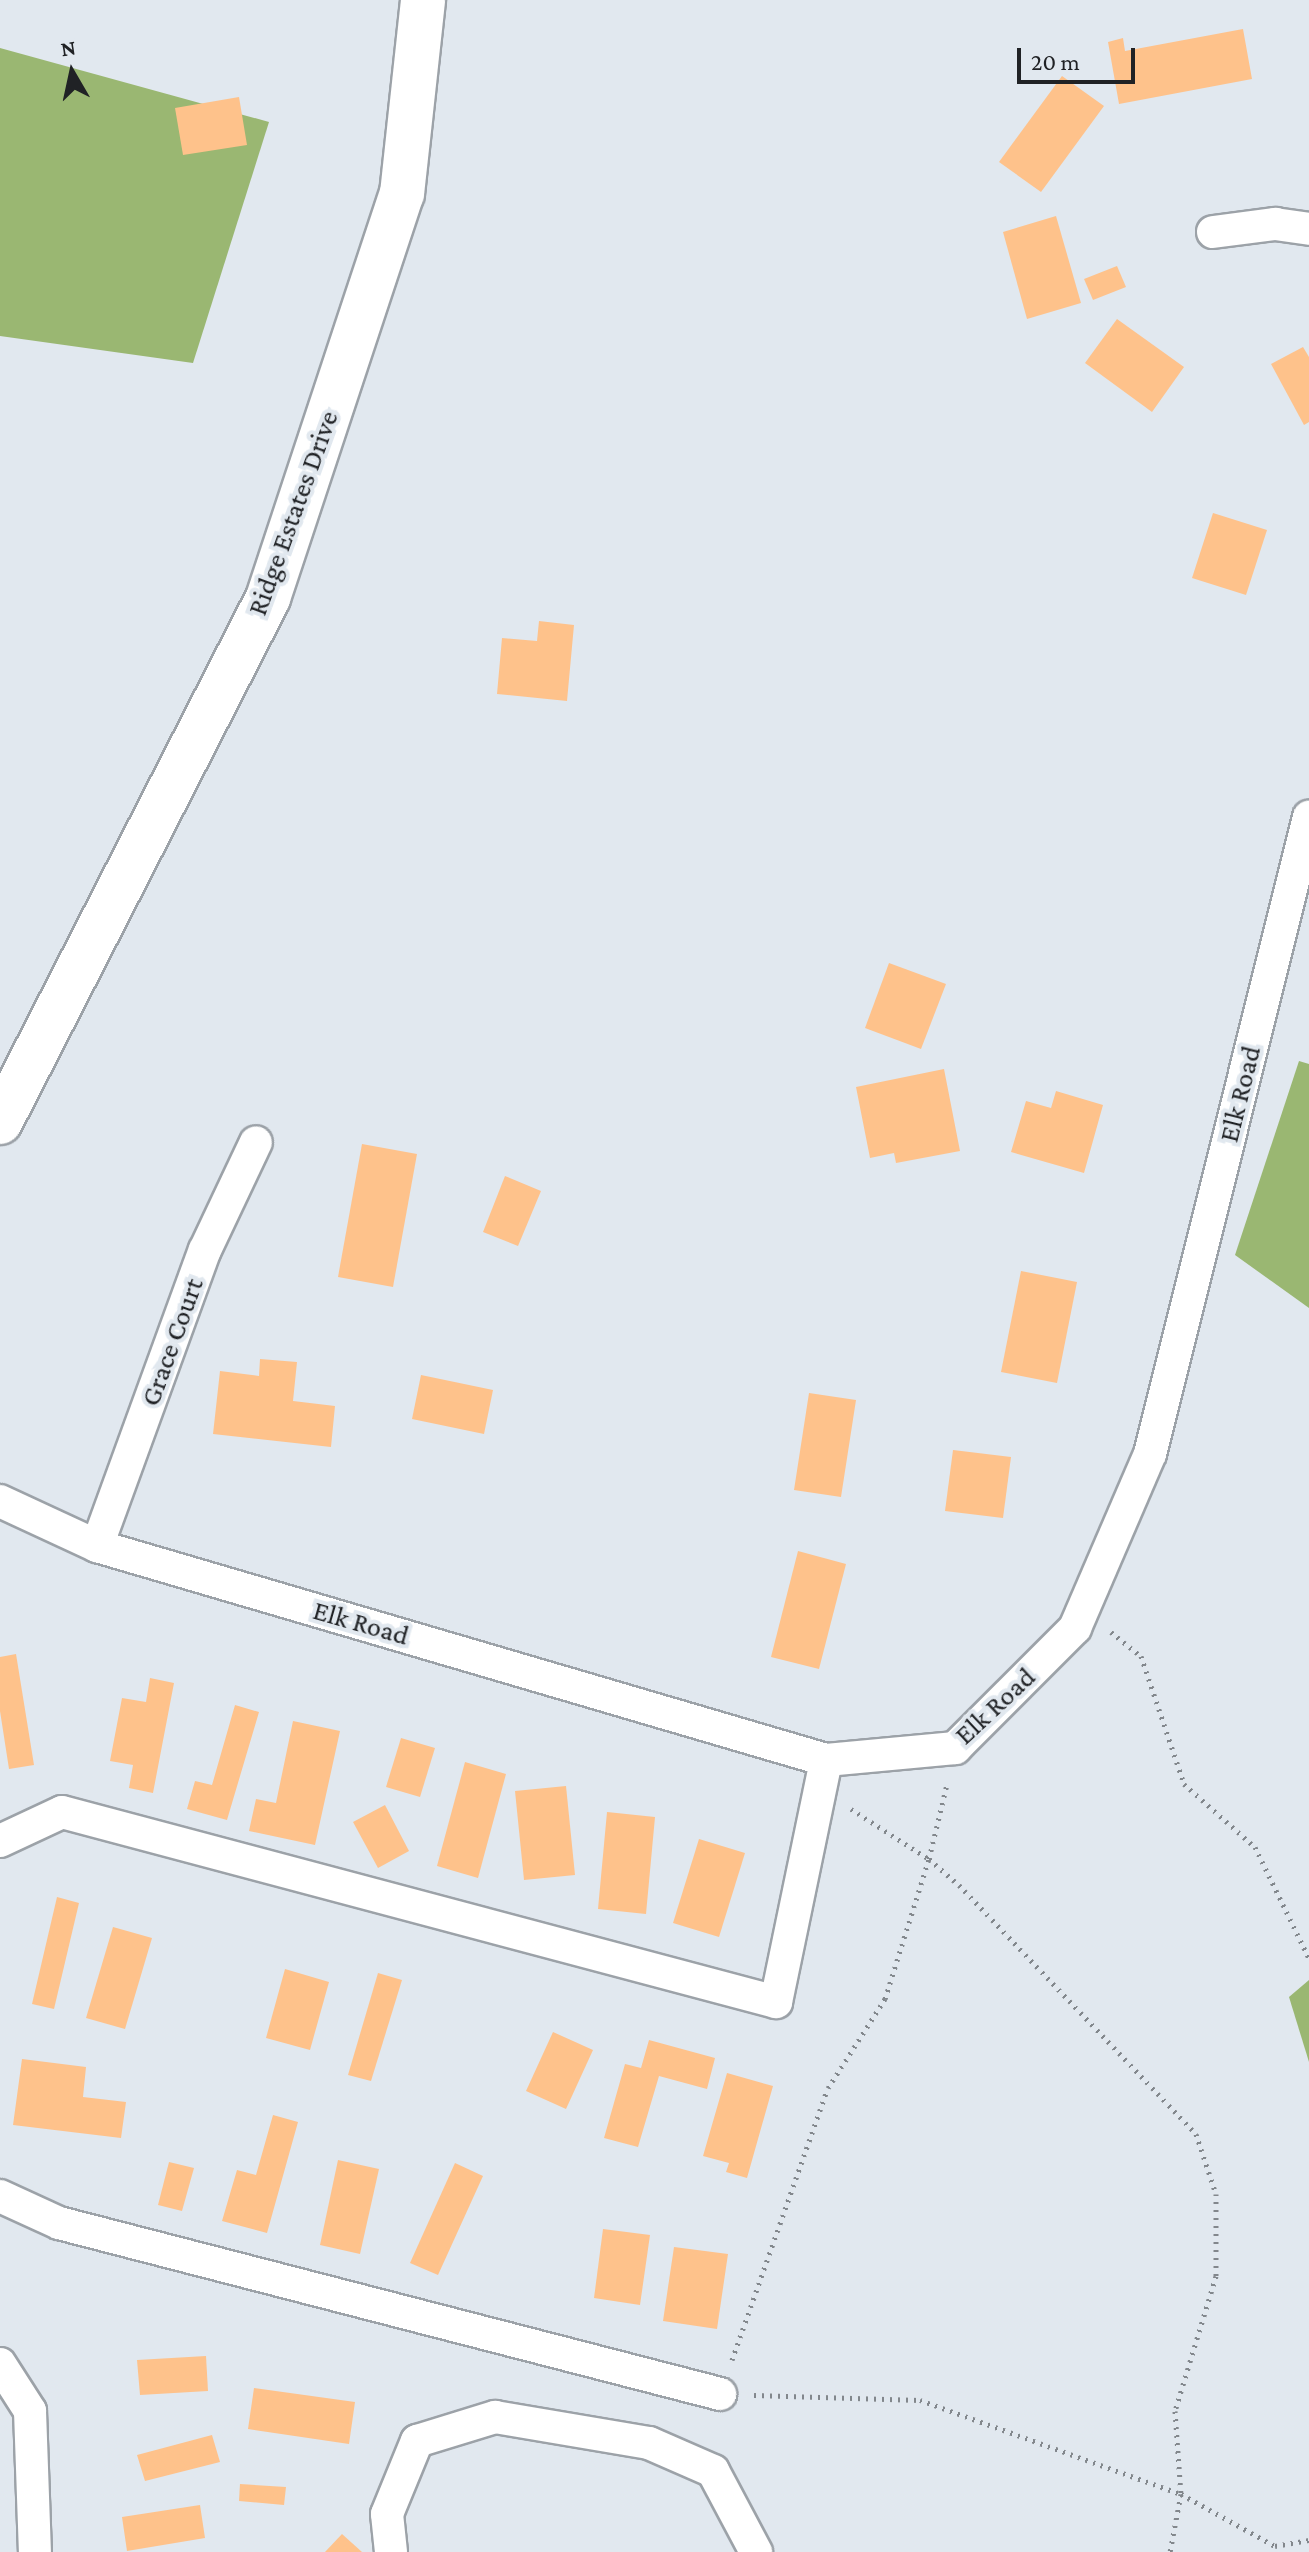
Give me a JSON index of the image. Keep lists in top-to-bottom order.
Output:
{
  "streets": {
    "street": ["Ridge Estates Drive", "Elk Road", "Grace Court"]
  },
  "crossings": [
    ["Elk Road", "Grace Court"]
  ],
  "scale_bar": "20 m",
  "north": "top"
}
